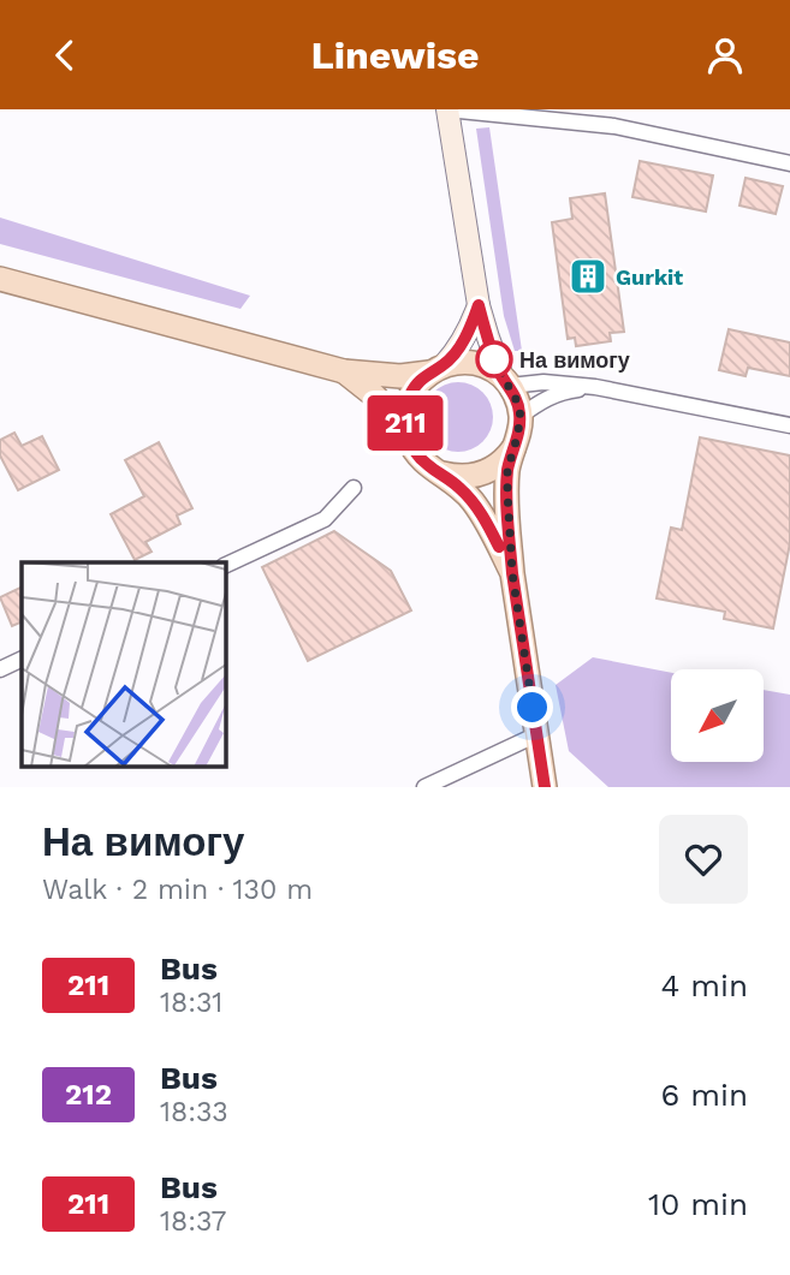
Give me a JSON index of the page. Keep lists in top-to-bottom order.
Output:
{
  "places": {
    "building": ["Gurkit"],
    "other": ["На вимогу"]
  },
  "lines": ["bus line 211"],
  "north": "bottom left",
  "page": {
    "header": "Linewise",
    "on_map": "211",
    "heading": ["На вимогу", "Walk · 2 min · 130 m"],
    "list": [
      {
        "mark": "211",
        "name": "Bus",
        "note": "18:31",
        "value": "4 min"
      },
      {
        "mark": "212",
        "name": "Bus",
        "note": "18:33",
        "value": "6 min"
      },
      {
        "mark": "211",
        "name": "Bus",
        "note": "18:37",
        "value": "10 min"
      }
    ]
  }
}
